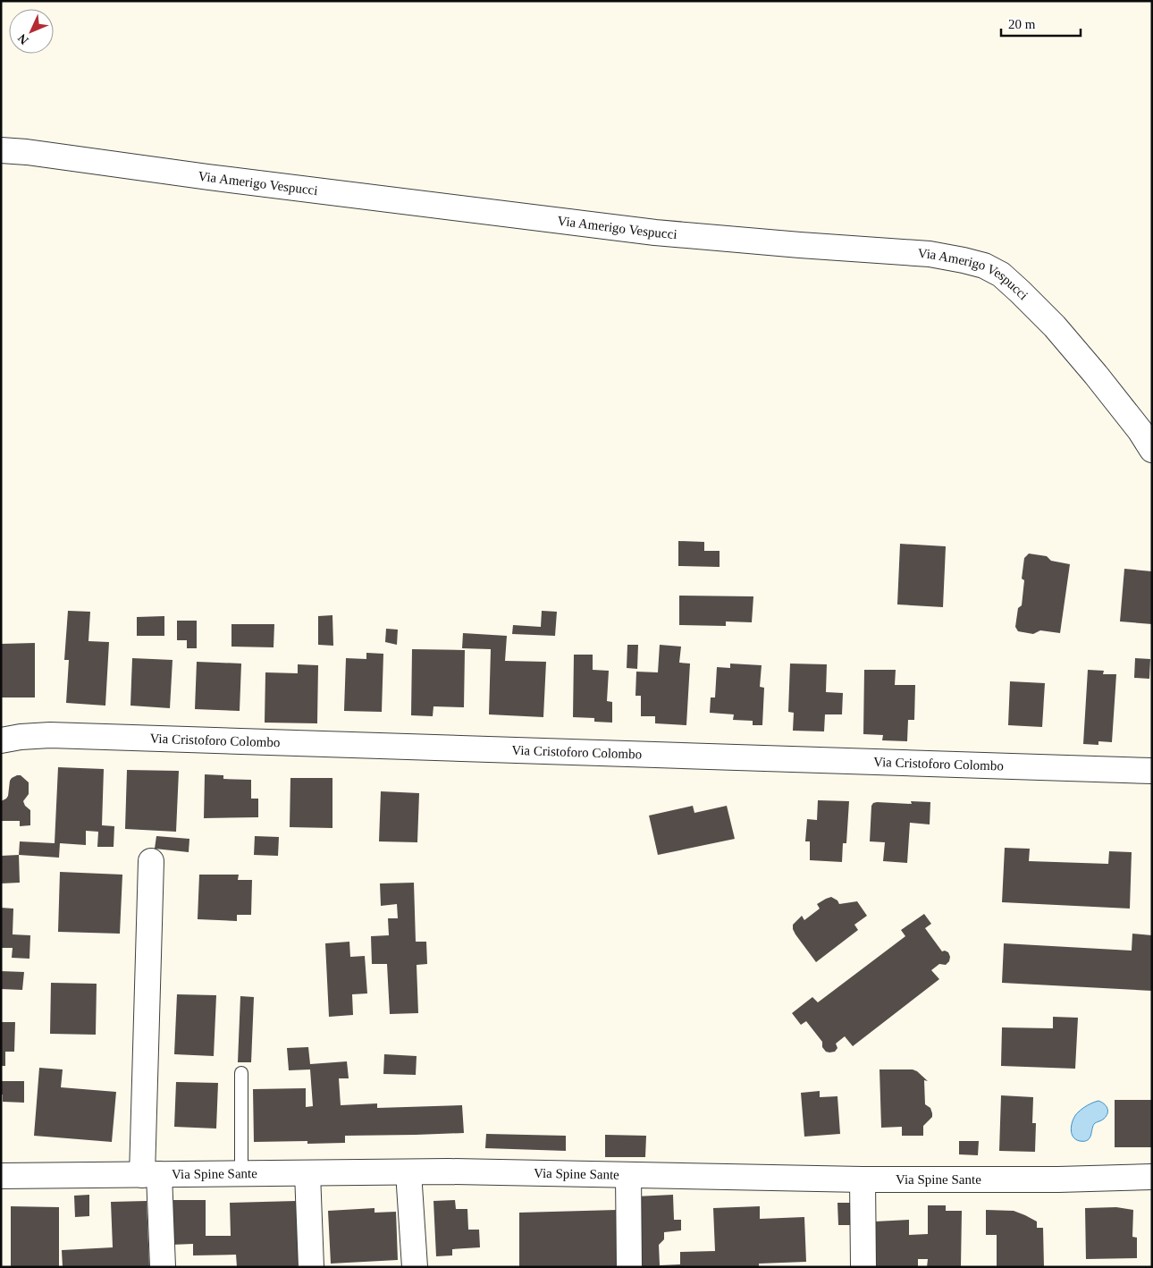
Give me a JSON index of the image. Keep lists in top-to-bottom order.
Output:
{
  "streets": {
    "street": ["Via Amerigo Vespucci", "Via Cristoforo Colombo", "Via Spine Sante"]
  },
  "scale_bar": "20 m",
  "north": "bottom left"
}
